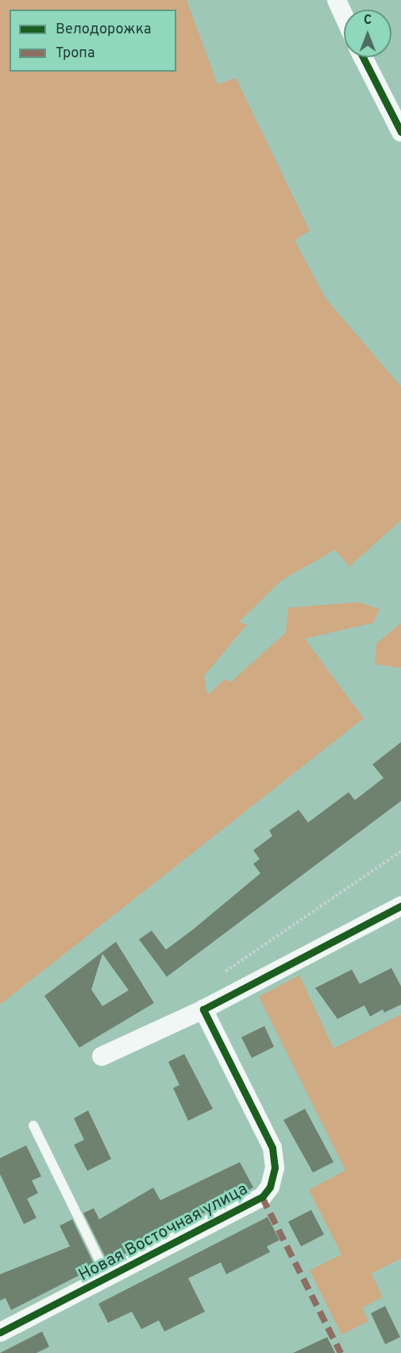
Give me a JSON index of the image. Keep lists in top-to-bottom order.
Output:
{
  "streets": {
    "street": ["Новая Восточная улица"]
  },
  "legend": ["Велодорожка", "Тропа"],
  "north": "top"
}
